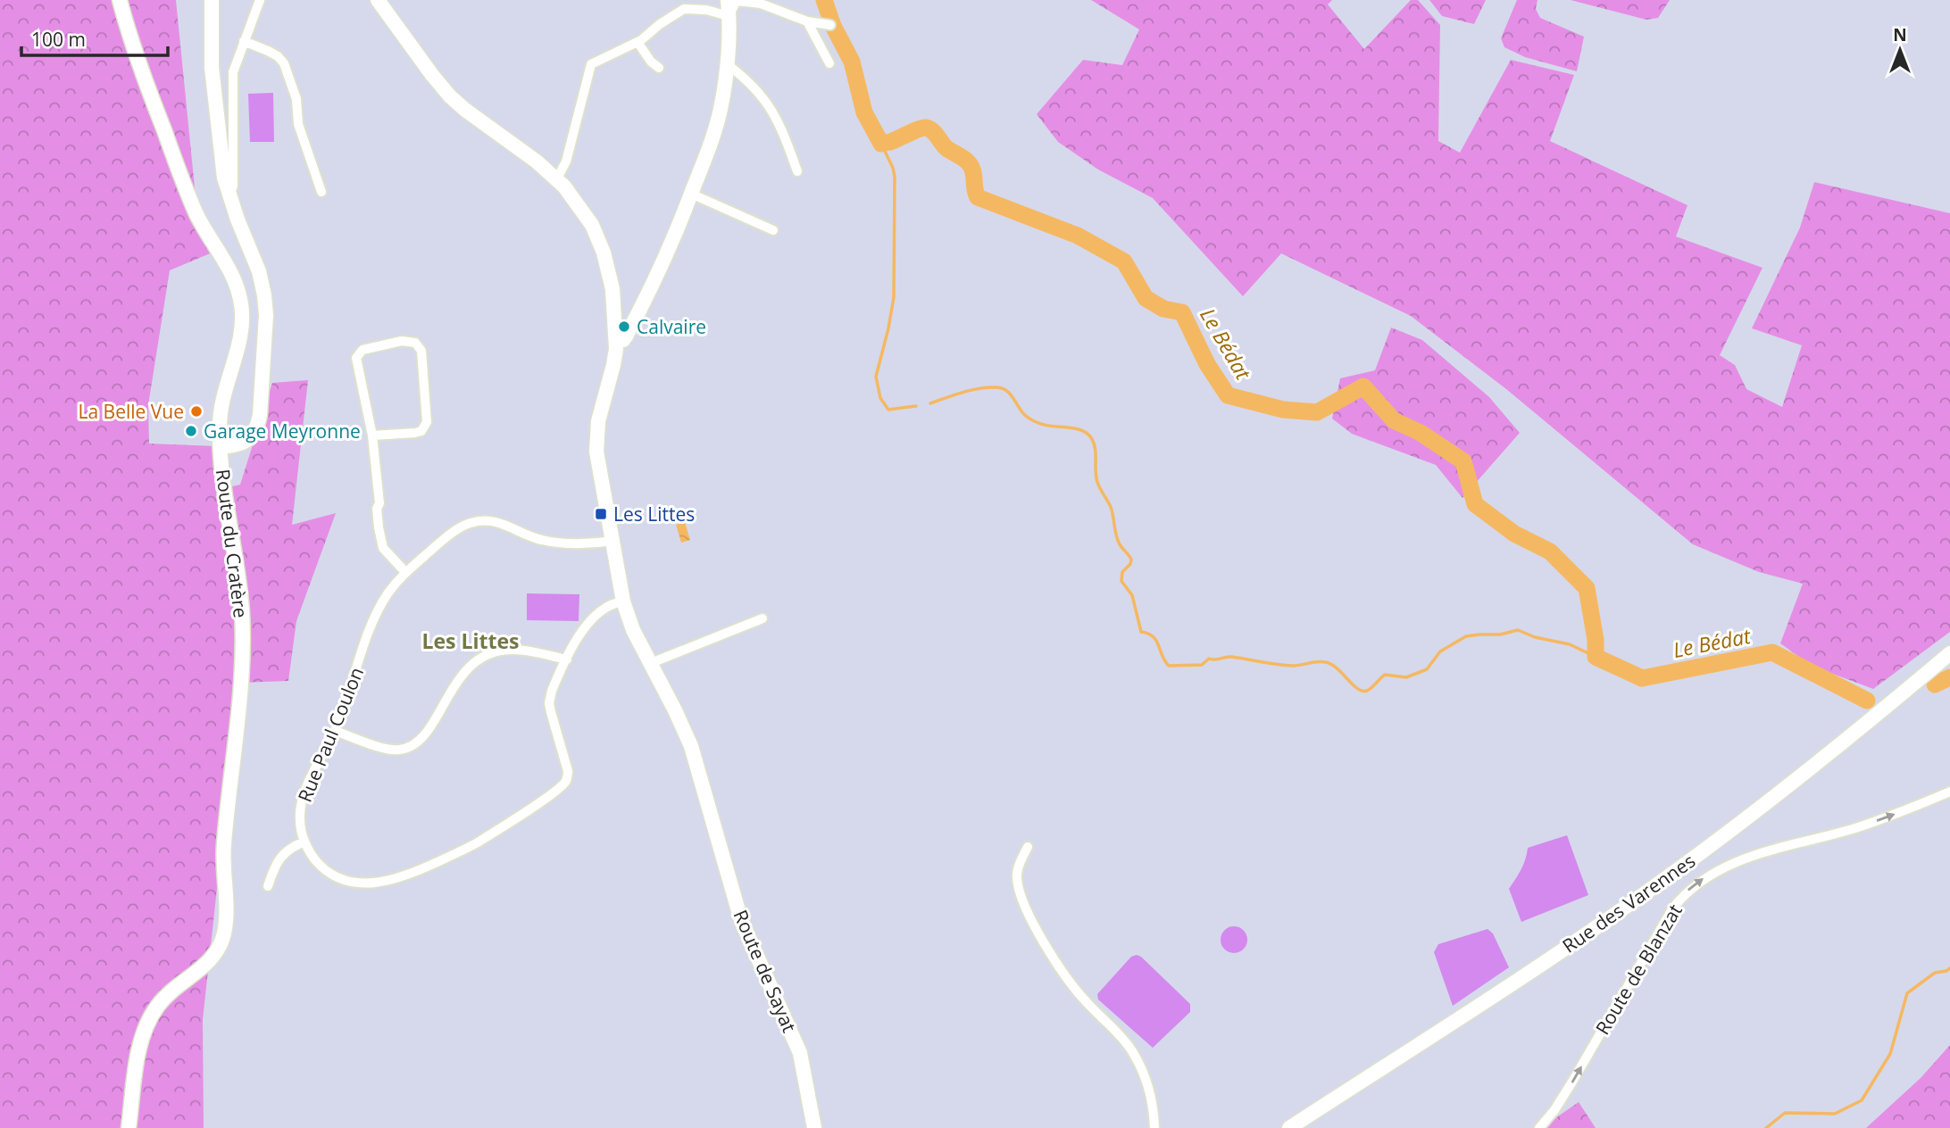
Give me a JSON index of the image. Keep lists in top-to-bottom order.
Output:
{
  "streets": {
    "street": [
      "Route du Cratère",
      "Rue Paul Coulon",
      "Rue des Varennes",
      "Route de Blanzat",
      "Route de Sayat"
    ]
  },
  "crossings": [
    ["Rue Paul Coulon", "Route de Sayat"]
  ],
  "one_way": ["Route de Blanzat"],
  "districts": ["Les Littes"],
  "water": ["Le Bédat"],
  "places": {
    "other": ["Calvaire", "La Belle Vue", "Garage Meyronne"],
    "transit": ["Les Littes"]
  },
  "scale_bar": "100 m",
  "north": "top"
}
